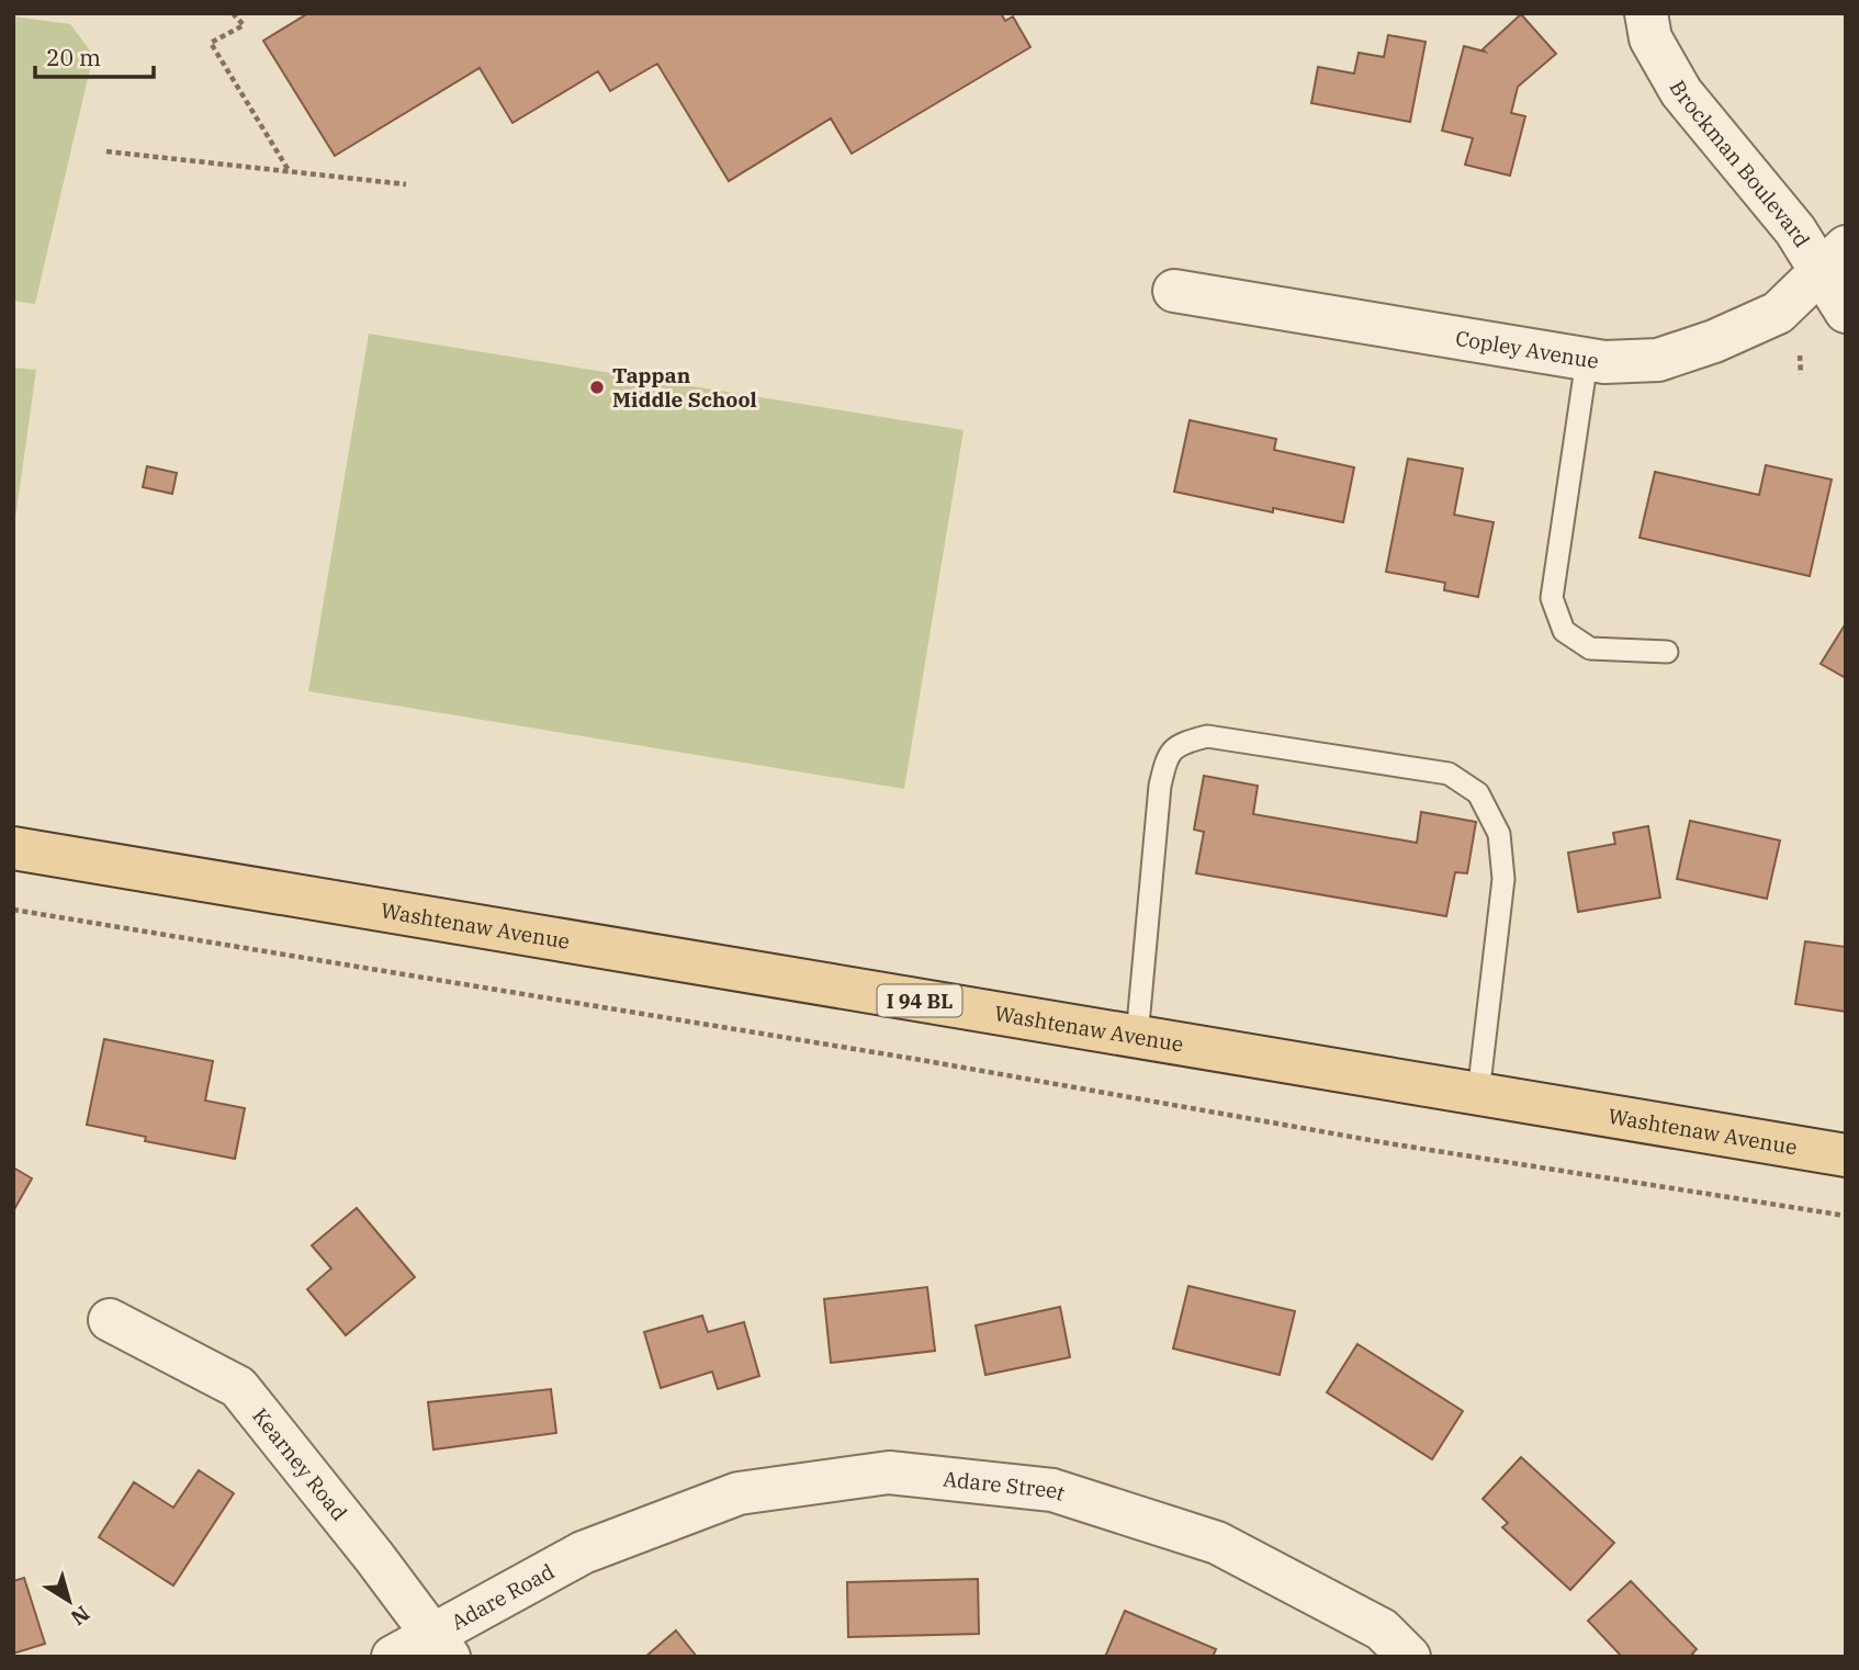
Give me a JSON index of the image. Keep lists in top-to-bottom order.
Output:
{
  "streets": {
    "main road": ["Washtenaw Avenue", "I 94 BL"],
    "street": [
      "Brockman Boulevard",
      "Copley Avenue",
      "Kearney Road",
      "Adare Street",
      "Adare Road"
    ]
  },
  "crossings": [
    ["Brockman Boulevard", "Copley Avenue"],
    ["Kearney Road", "Adare Road"],
    ["Adare Street", "Adare Road"]
  ],
  "places": ["Tappan Middle School"],
  "scale_bar": "20 m",
  "north": "bottom right"
}
